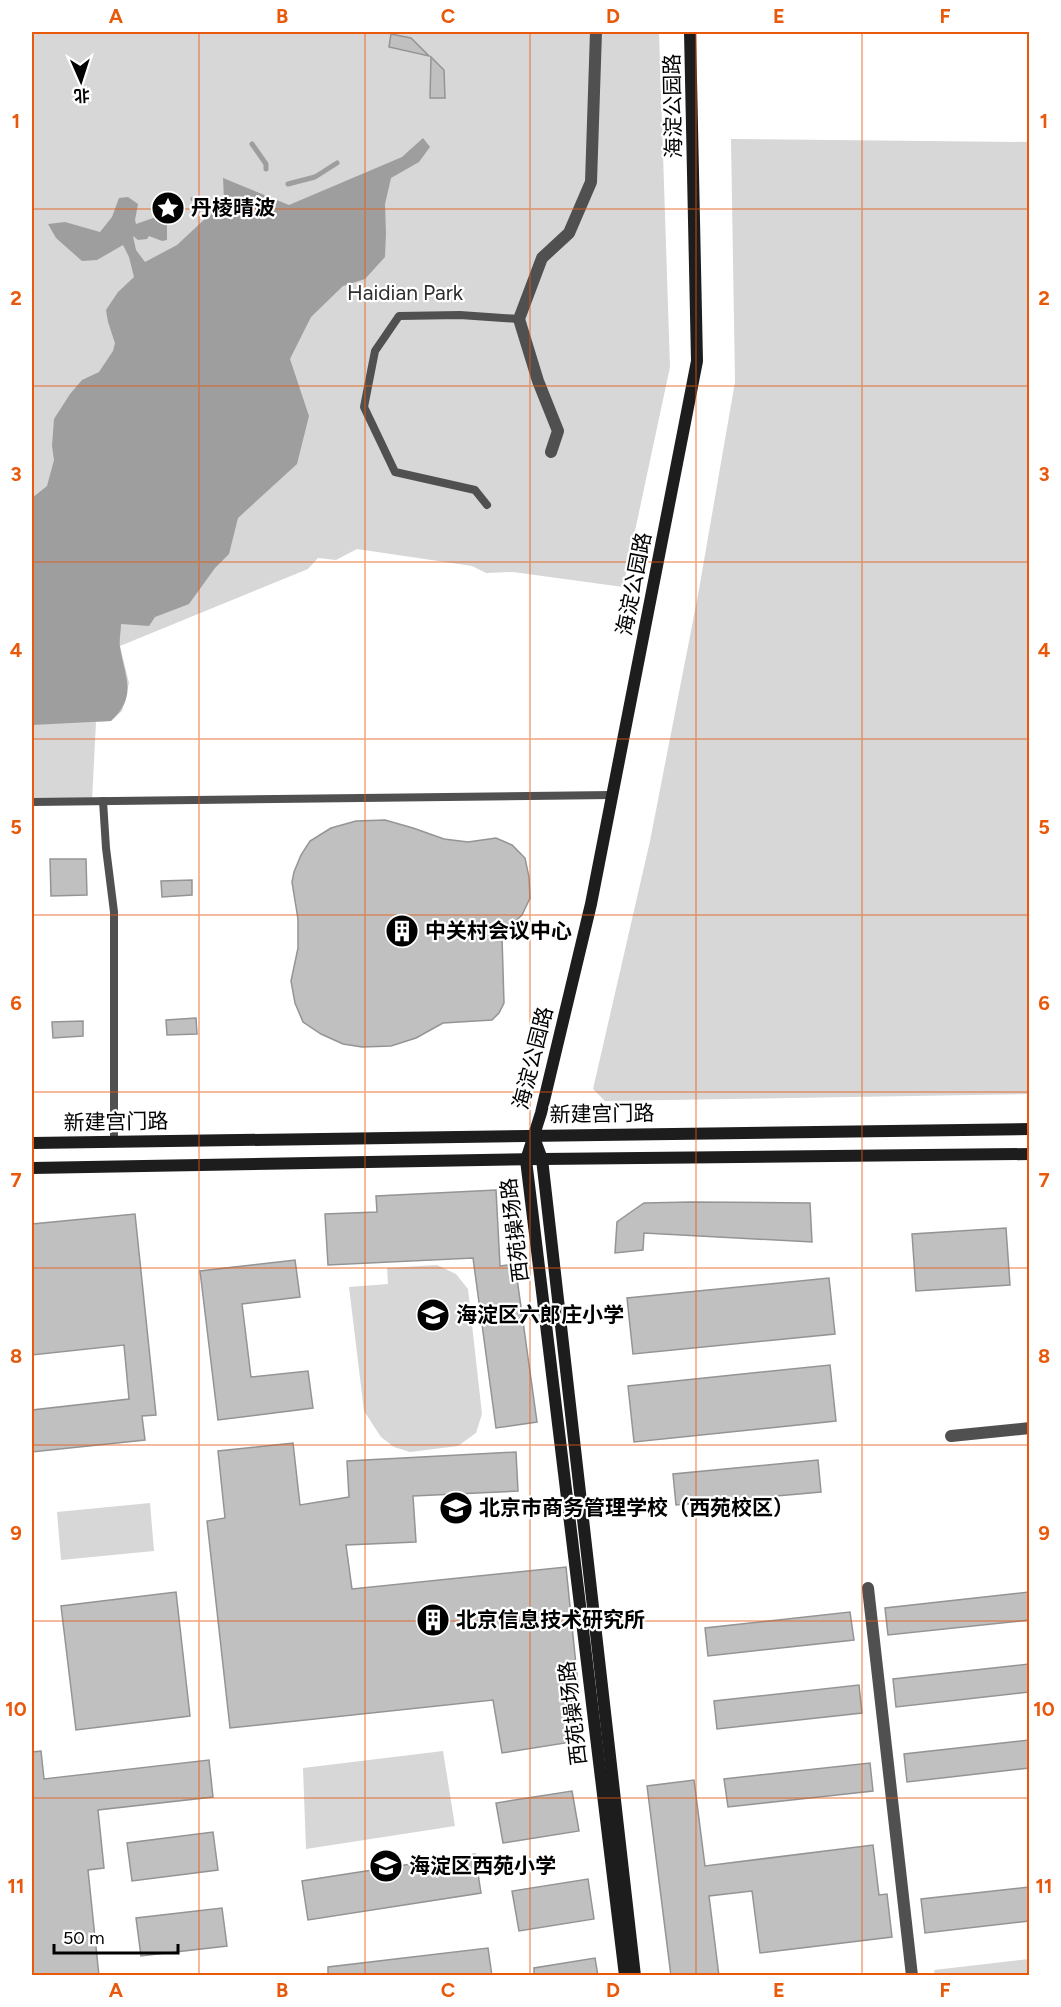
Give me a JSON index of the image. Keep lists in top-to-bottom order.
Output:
{
  "streets": {
    "street": ["海淀公园路", "新建宫门路", "西苑操场路"]
  },
  "crossings": [
    ["海淀公园路", "新建宫门路"],
    ["海淀公园路", "西苑操场路"],
    ["新建宫门路", "西苑操场路"]
  ],
  "parks": ["Haidian Park"],
  "places": {
    "place": ["丹棱晴波"],
    "building": ["中关村会议中心", "北京信息技术研究所"],
    "school or university": ["海淀区六郎庄小学", "北京市商务管理学校（西苑校区）", "海淀区西苑小学"]
  },
  "scale_bar": "50 m",
  "north": "bottom",
  "grid": {
    "columns": [
      "A",
      "B",
      "C",
      "D",
      "E",
      "F"
    ],
    "rows": [
      "1",
      "2",
      "3",
      "4",
      "5",
      "6",
      "7",
      "8",
      "9",
      "10",
      "11"
    ]
  }
}
